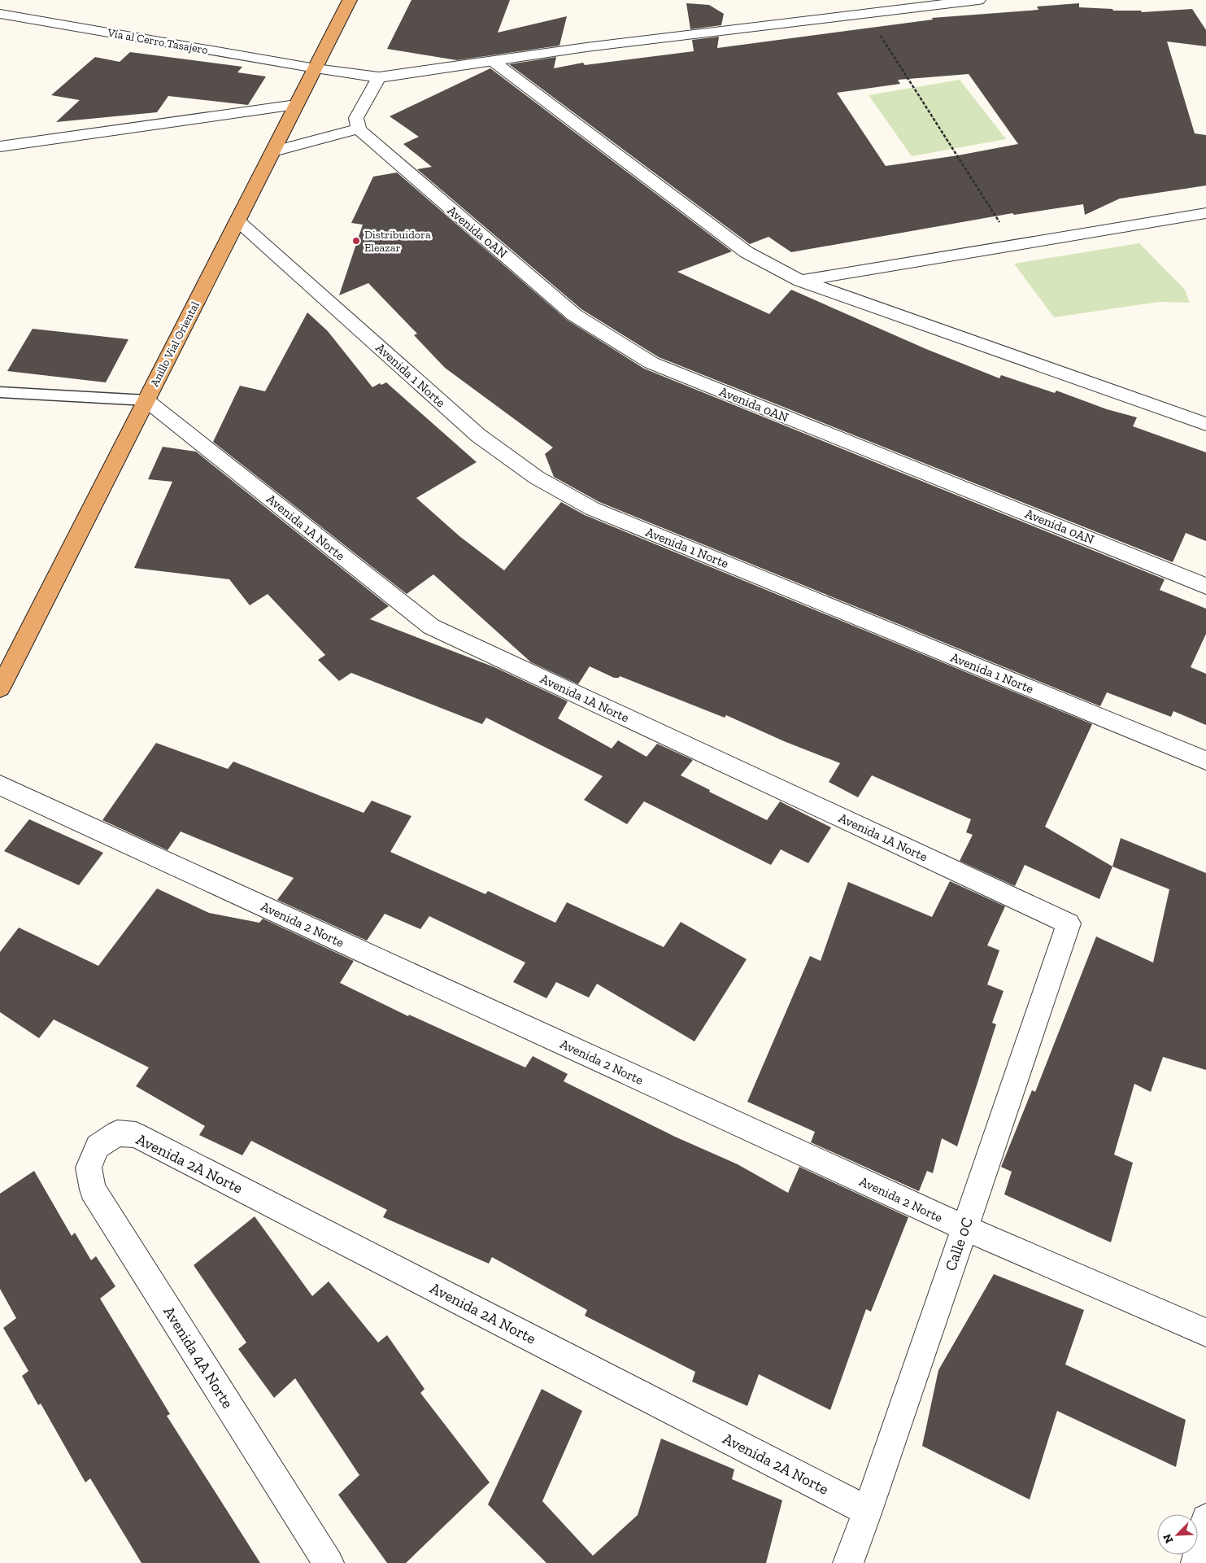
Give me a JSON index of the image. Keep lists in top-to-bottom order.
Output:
{
  "streets": {
    "highway": ["Anillo Vial Oriental"],
    "street": [
      "Vía al Cerro Tasajero",
      "Avenida 0AN",
      "Avenida 1 Norte",
      "Avenida 1A Norte",
      "Avenida 2 Norte",
      "Avenida 2A Norte",
      "Calle 0C",
      "Avenida 4A Norte"
    ]
  },
  "crossings": [
    ["Vía al Cerro Tasajero", "Anillo Vial Oriental"],
    ["Anillo Vial Oriental", "Avenida 1 Norte"],
    ["Anillo Vial Oriental", "Avenida 1A Norte"],
    ["Avenida 1A Norte", "Calle 0C"],
    ["Avenida 2 Norte", "Calle 0C"],
    ["Avenida 2A Norte", "Calle 0C"],
    ["Avenida 2A Norte", "Avenida 4A Norte"]
  ],
  "places": ["Distribuidora Eleazar"],
  "north": "bottom left"
}
